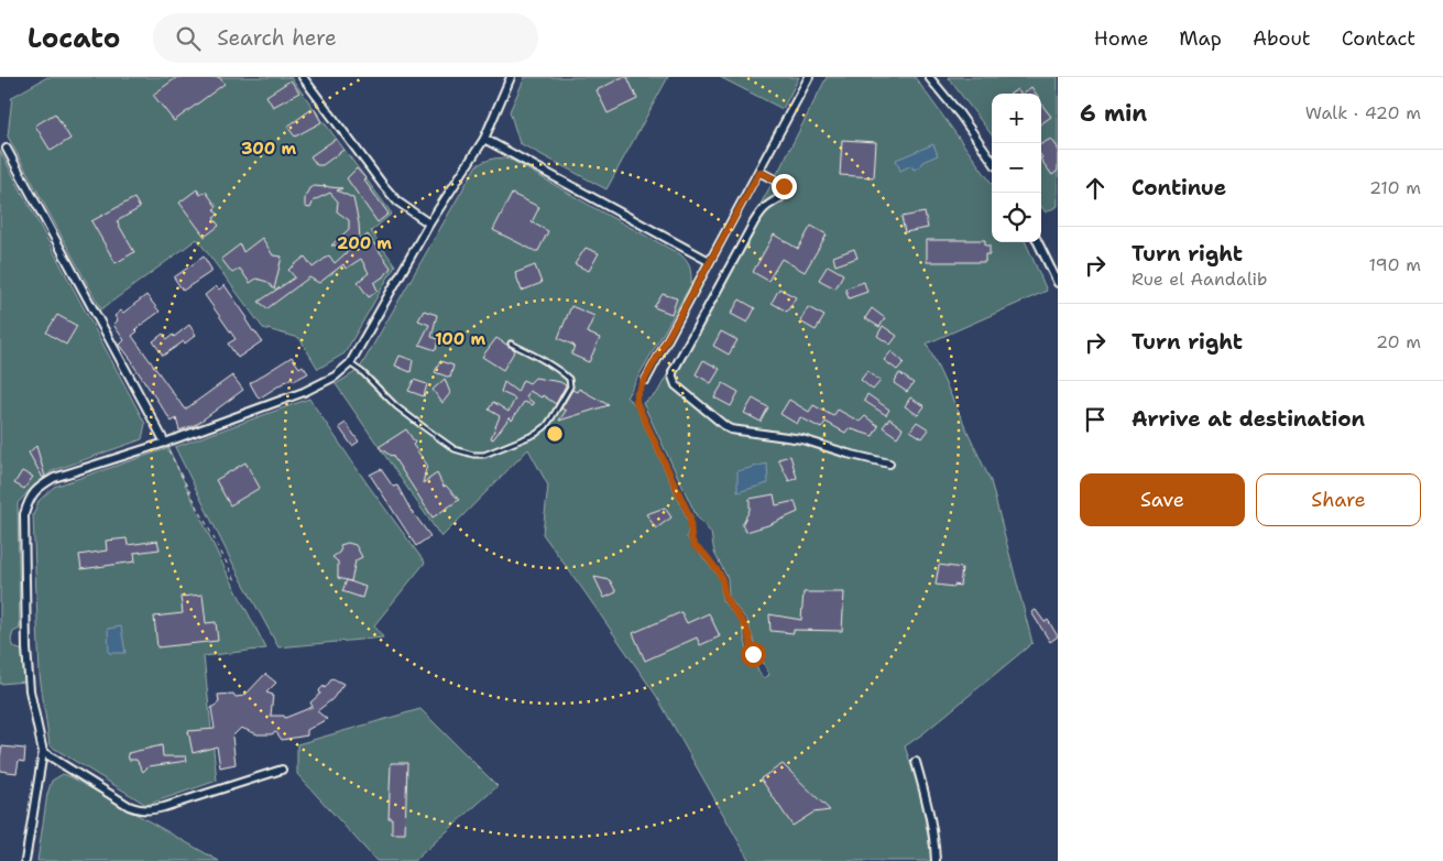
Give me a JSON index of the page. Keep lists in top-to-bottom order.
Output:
{
  "page": {
    "header": "Locato",
    "search": "Search here",
    "nav": [
      "Home",
      "Map",
      "About",
      "Contact"
    ],
    "heading": ["6 min", "Walk · 420 m"],
    "map_buttons": ["+", "−"],
    "list": [
      ["Continue", "210 m"],
      ["Turn right", "Rue el Aandalib", "190 m"],
      ["Turn right", "20 m"],
      "Arrive at destination"
    ],
    "buttons": ["Save", "Share"]
  },
  "rings": ["300 m", "200 m", "100 m"]
}
